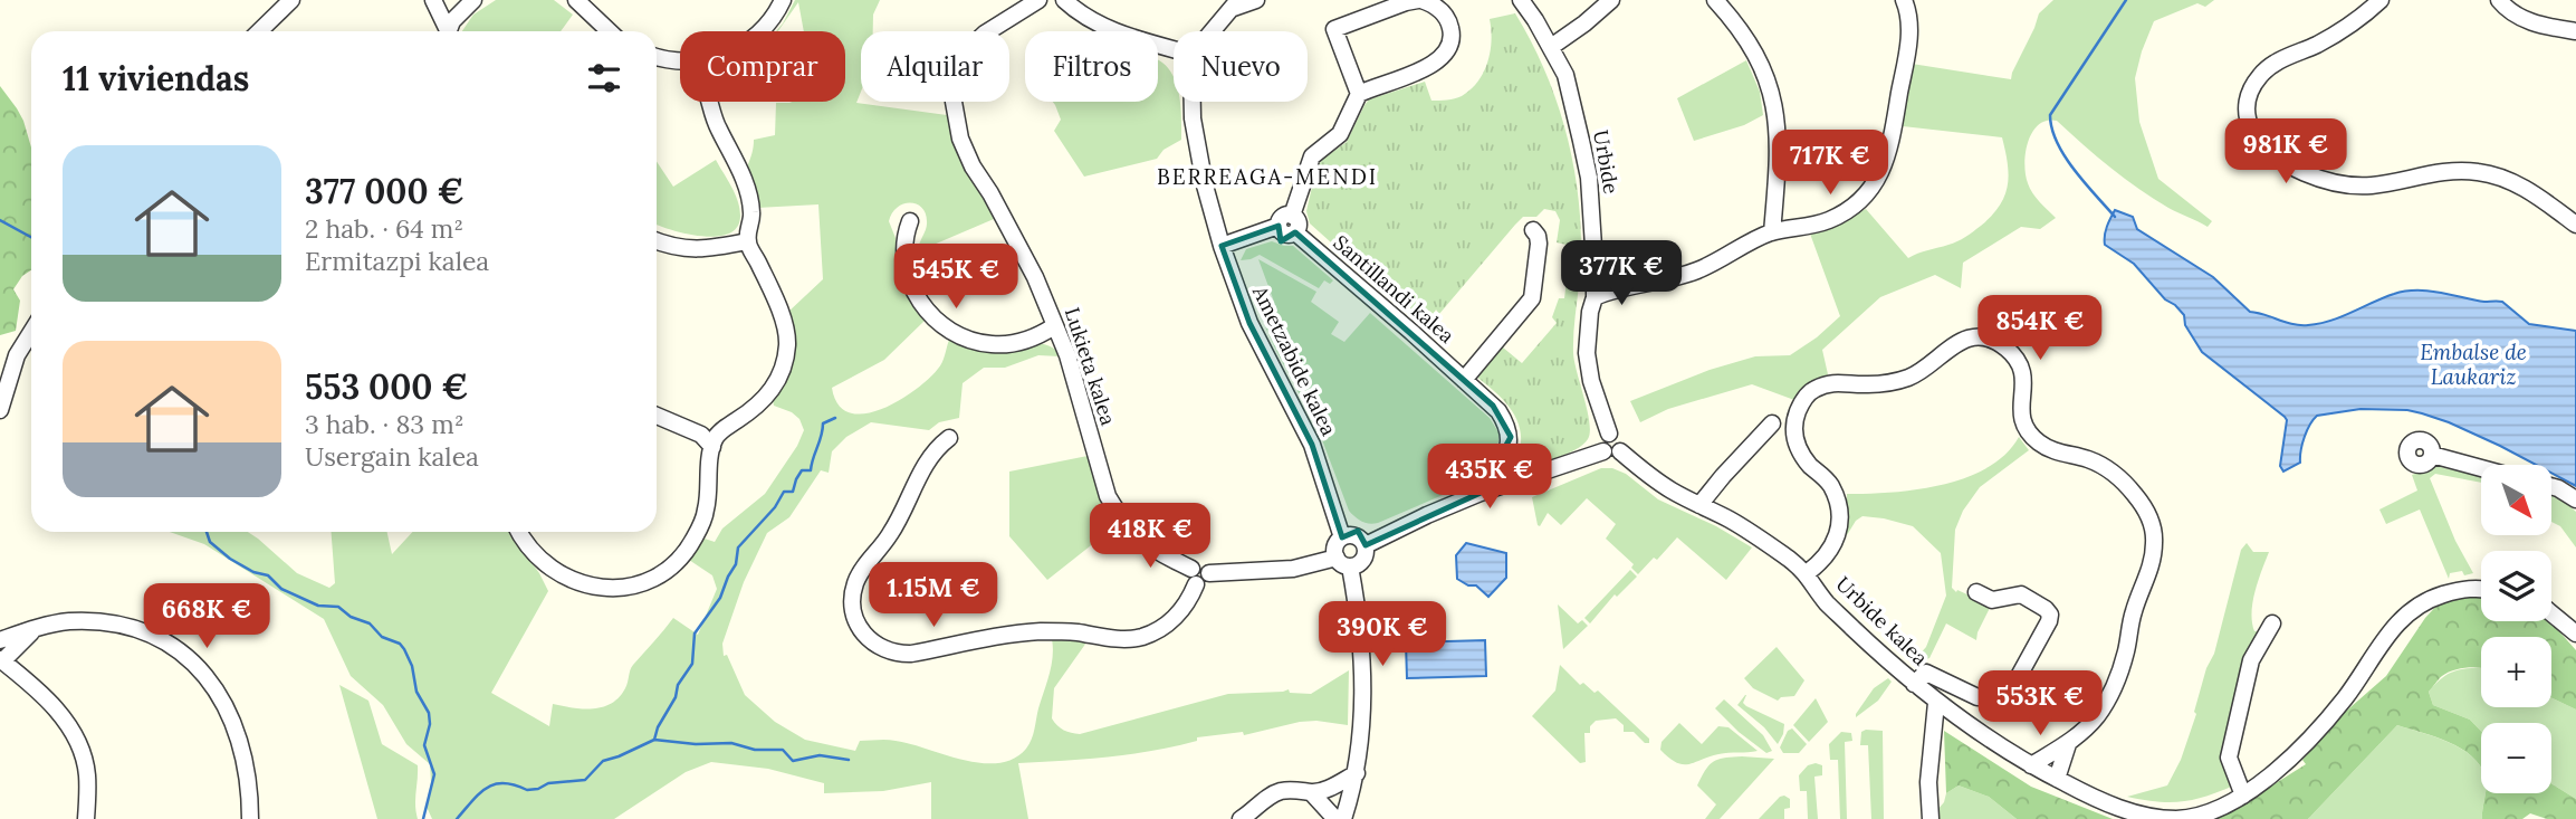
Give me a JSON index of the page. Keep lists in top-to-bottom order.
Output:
{
  "streets": {
    "street": [
      "Urbide",
      "Santillandi kalea",
      "Ametzabide kalea",
      "Lukieta kalea",
      "Urbide kalea"
    ]
  },
  "districts": ["BERREAGA-MENDI"],
  "water": ["Embalse de Laukariz"],
  "north": "bottom right",
  "page": {
    "chip": [
      "Comprar",
      "Alquilar",
      "Filtros",
      "Nuevo"
    ],
    "heading": "11 viviendas",
    "price": [
      "981K €",
      "717K €",
      "377K €",
      "545K €",
      "854K €",
      "435K €",
      "418K €",
      "1.15M €",
      "668K €",
      "390K €",
      "553K €"
    ],
    "list": [
      {
        "name": "377 000 €",
        "note": "2 hab. · 64 m² · Ermitazpi kalea"
      },
      {
        "name": "553 000 €",
        "note": "3 hab. · 83 m² · Usergain kalea"
      }
    ],
    "map_buttons": ["+", "−"]
  }
}
